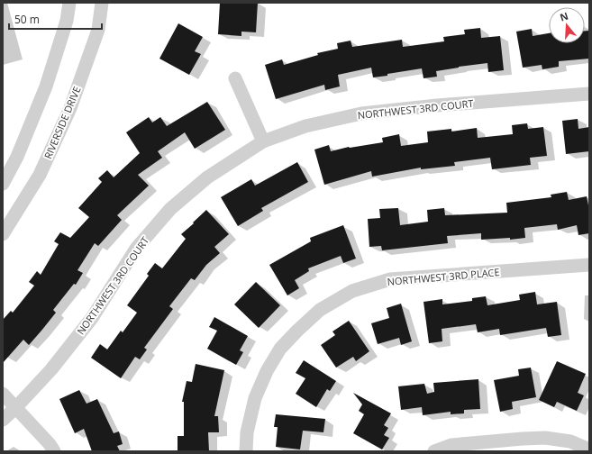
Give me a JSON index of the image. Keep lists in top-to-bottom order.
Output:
{
  "streets": {
    "street": ["NORTHWEST 3RD COURT", "RIVERSIDE DRIVE", "NORTHWEST 3RD PLACE"]
  },
  "scale_bar": "50 m",
  "north": "top"
}
